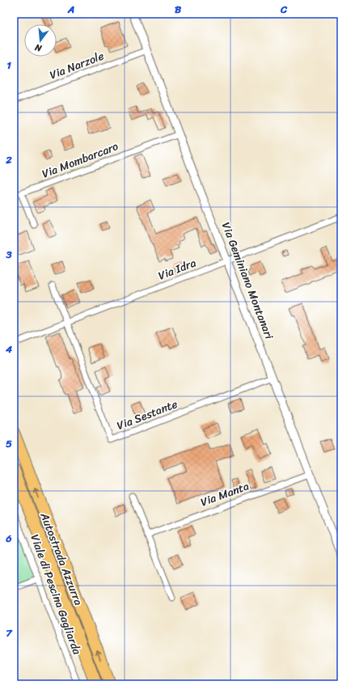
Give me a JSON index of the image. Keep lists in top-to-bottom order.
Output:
{
  "streets": {
    "highway": ["Autostrada Azzurra"],
    "street": [
      "Via Narzole",
      "Via Mombarcaro",
      "Via Idra",
      "Via Geminiano Montanari",
      "Via Sestante",
      "Via Manta",
      "Viale di Pescina Gagliarda"
    ]
  },
  "crossings": [
    ["Via Narzole", "Via Geminiano Montanari"],
    ["Via Mombarcaro", "Via Geminiano Montanari"],
    ["Via Idra", "Via Geminiano Montanari"],
    ["Via Idra", "Via Sestante"],
    ["Via Geminiano Montanari", "Via Sestante"],
    ["Via Geminiano Montanari", "Via Manta"]
  ],
  "north": "bottom",
  "grid": {
    "columns": ["A", "B", "C"],
    "rows": [
      "1",
      "2",
      "3",
      "4",
      "5",
      "6",
      "7"
    ]
  }
}
